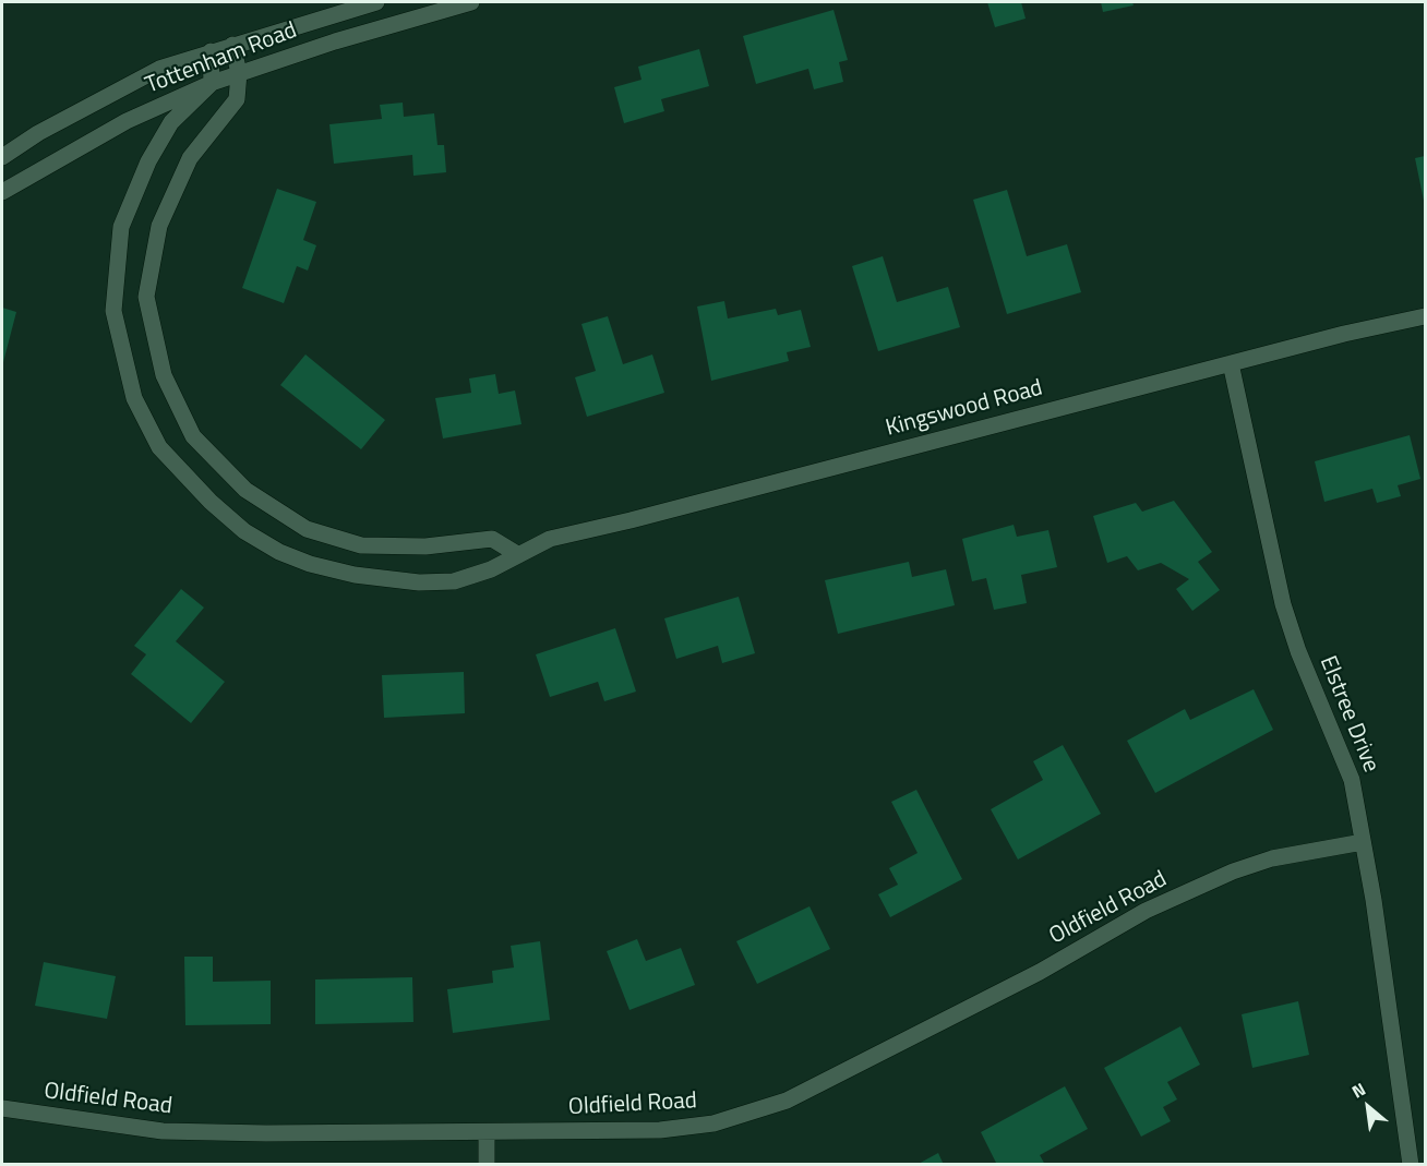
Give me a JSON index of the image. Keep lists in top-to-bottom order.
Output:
{
  "streets": {
    "street": [
      "Tottenham Road",
      "Kingswood Road",
      "Elstree Drive",
      "Oldfield Road"
    ]
  },
  "crossings": [
    ["Tottenham Road", "Kingswood Road"],
    ["Kingswood Road", "Elstree Drive"],
    ["Elstree Drive", "Oldfield Road"]
  ],
  "north": "top left"
}
